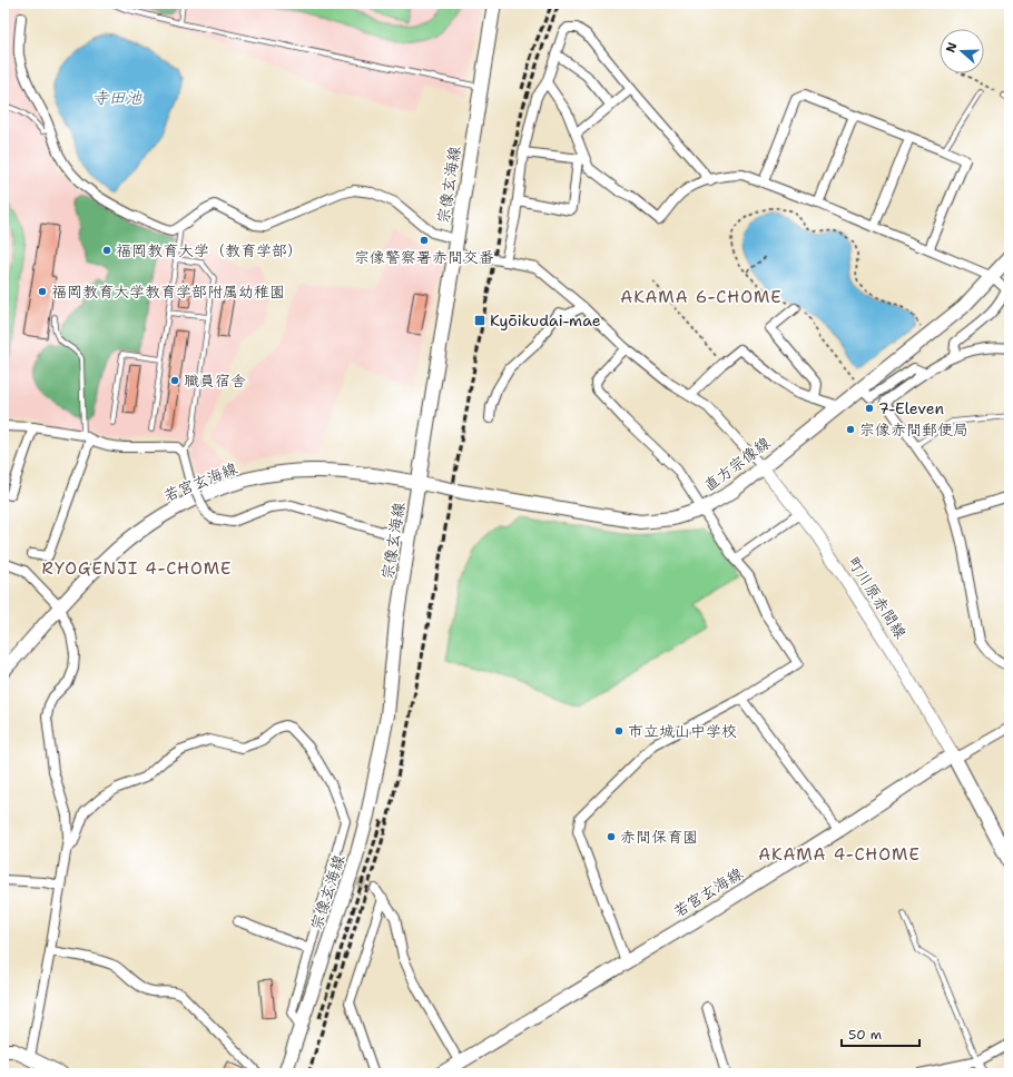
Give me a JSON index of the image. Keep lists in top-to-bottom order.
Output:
{
  "streets": {
    "main road": [
      "宗像玄海線",
      "直方宗像線",
      "若宮玄海線",
      "町川原赤間線"
    ]
  },
  "crossings": [
    ["宗像玄海線", "直方宗像線"],
    ["宗像玄海線", "若宮玄海線"],
    ["直方宗像線", "若宮玄海線"],
    ["直方宗像線", "町川原赤間線"],
    ["若宮玄海線", "町川原赤間線"]
  ],
  "districts": ["AKAMA 6-CHOME", "RYOGENJI 4-CHOME", "AKAMA 4-CHOME"],
  "water": ["寺田池"],
  "places": {
    "other": [
      "宗像警察署赤間交番",
      "福岡教育大学（教育学部）",
      "福岡教育大学教育学部附属幼稚園",
      "職員宿舎",
      "7-Eleven",
      "宗像赤間郵便局",
      "市立城山中学校",
      "赤間保育園"
    ],
    "transit": ["Kyōikudai-mae"]
  },
  "scale_bar": "50 m",
  "north": "left"
}
